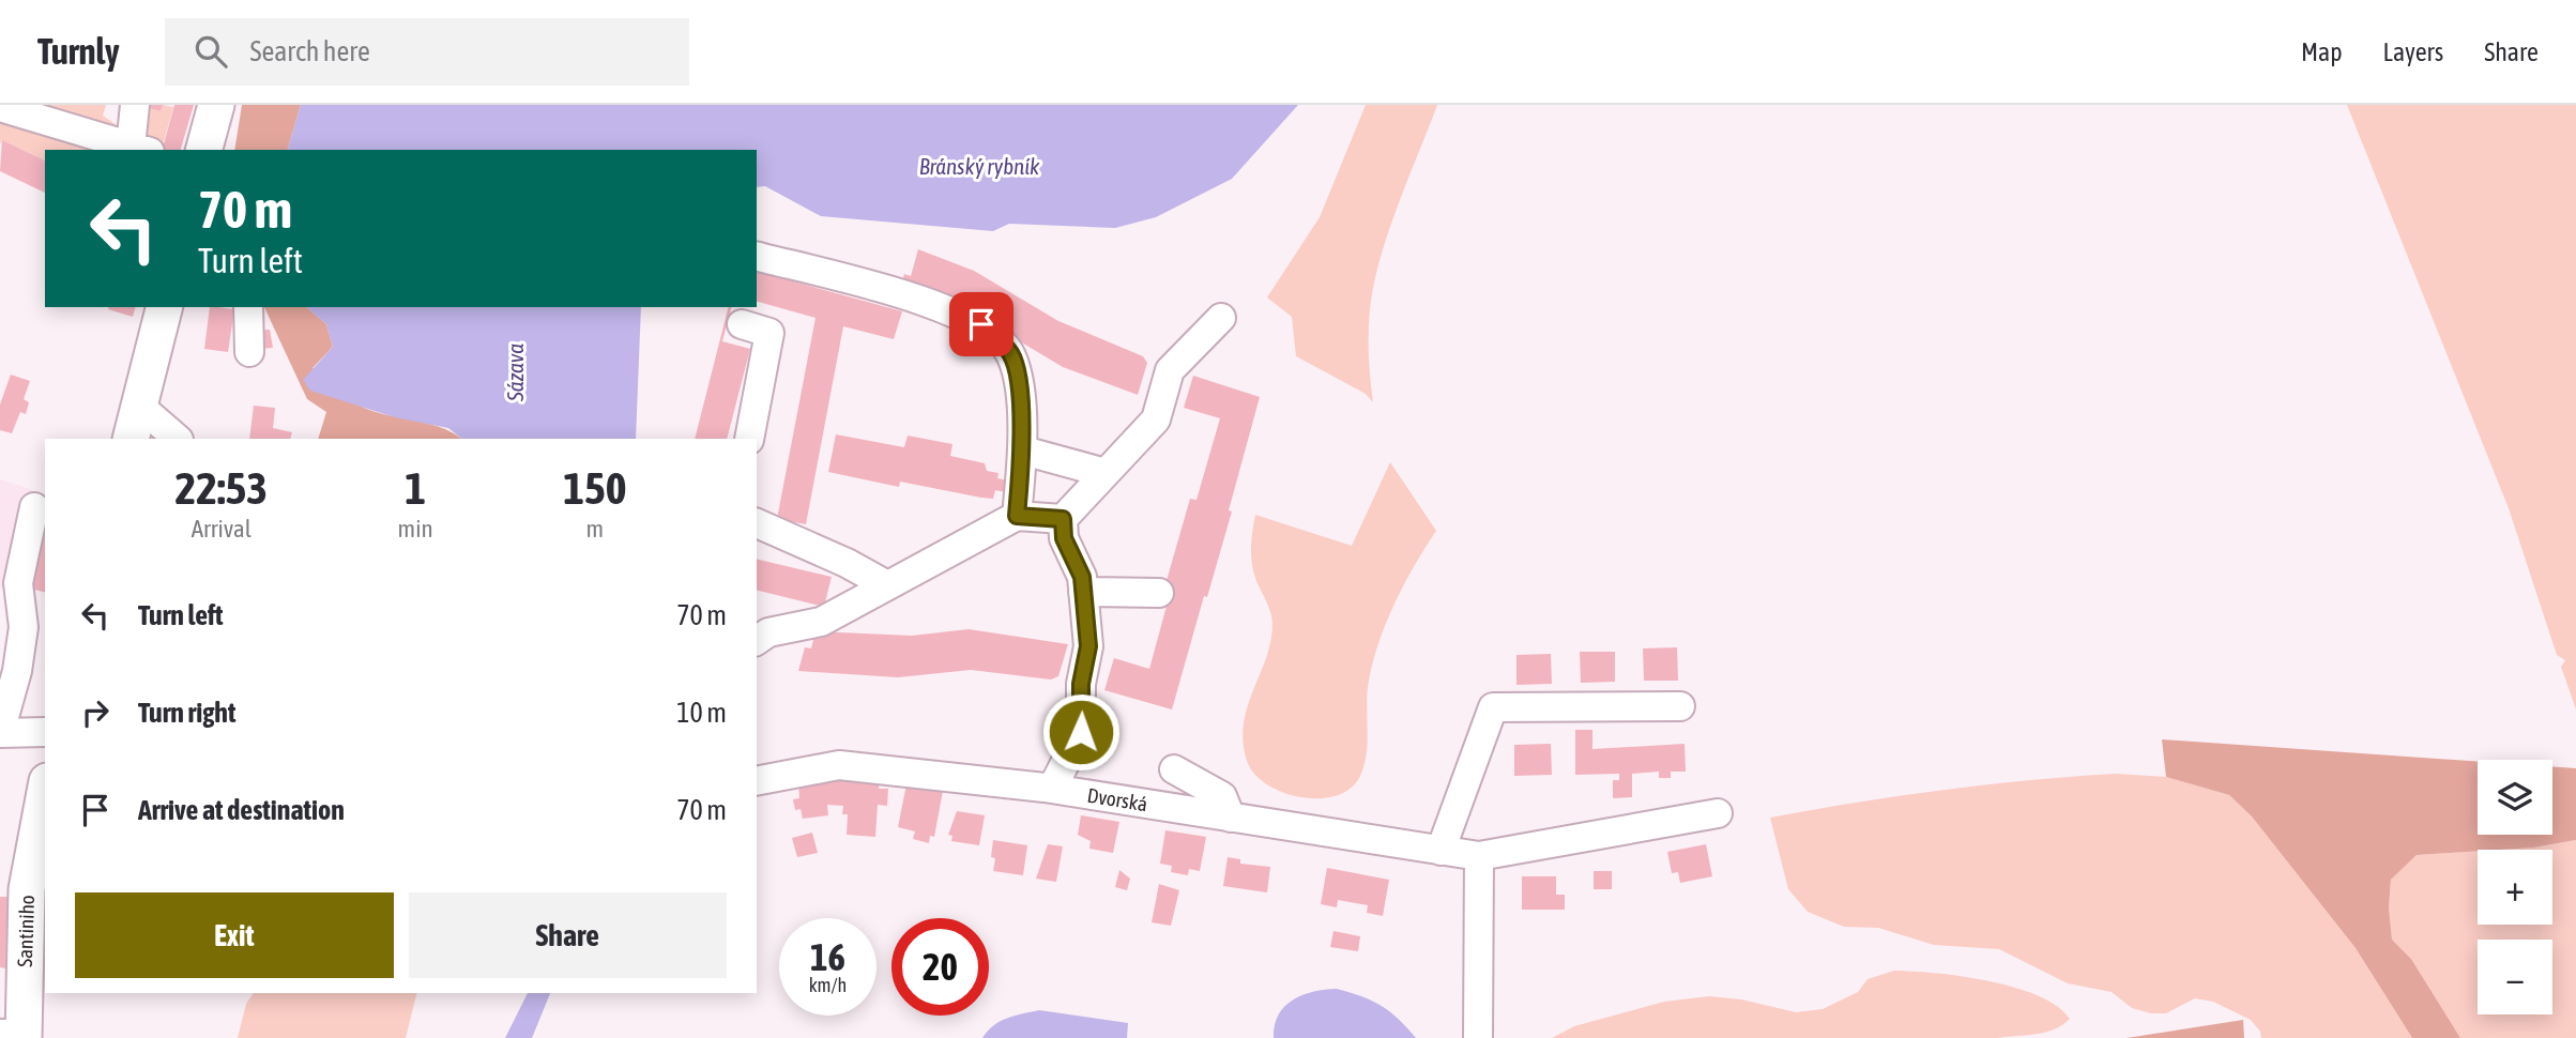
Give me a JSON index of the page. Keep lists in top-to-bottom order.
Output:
{
  "streets": {
    "main road": ["Santiniho"],
    "street": ["Dvorská"]
  },
  "water": ["Bránský rybník", "Sázava"],
  "page": {
    "header": "Turnly",
    "search": "Search here",
    "nav": ["Map", "Layers", "Share"],
    "turn": ["70 m", "Turn left"],
    "eta": [
      "22:53",
      "Arrival",
      "1",
      "min",
      "150",
      "m"
    ],
    "list": [
      {
        "name": "Turn left",
        "value": "70 m"
      },
      {
        "name": "Turn right",
        "value": "10 m"
      },
      {
        "name": "Arrive at destination",
        "value": "70 m"
      }
    ],
    "map_buttons": ["+", "−"],
    "buttons": ["Exit", "Share"],
    "speed": "16 km/h",
    "limit": "20"
  }
}
